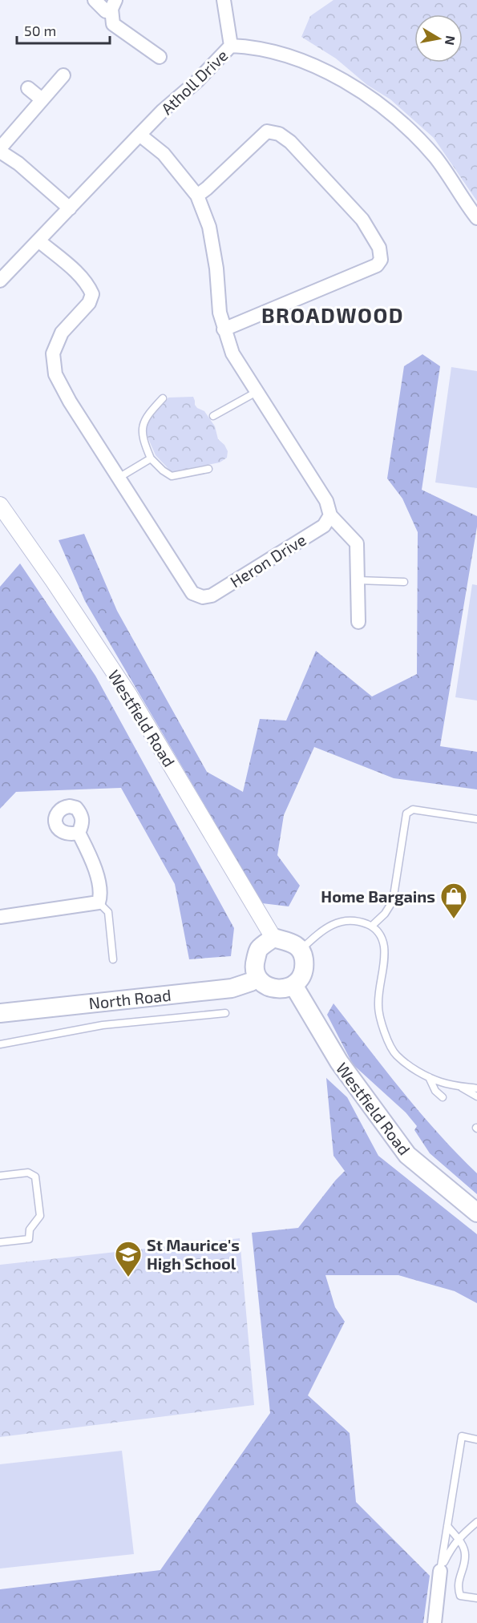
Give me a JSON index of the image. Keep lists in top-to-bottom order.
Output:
{
  "streets": {
    "main road": ["Westfield Road", "North Road"],
    "street": ["Atholl Drive", "Heron Drive"]
  },
  "crossings": [
    ["Atholl Drive", "Heron Drive"],
    ["Westfield Road", "North Road"]
  ],
  "districts": ["BROADWOOD"],
  "places": {
    "shop": ["Home Bargains"],
    "school or university": ["St Maurice's High School"]
  },
  "scale_bar": "50 m",
  "north": "right"
}
